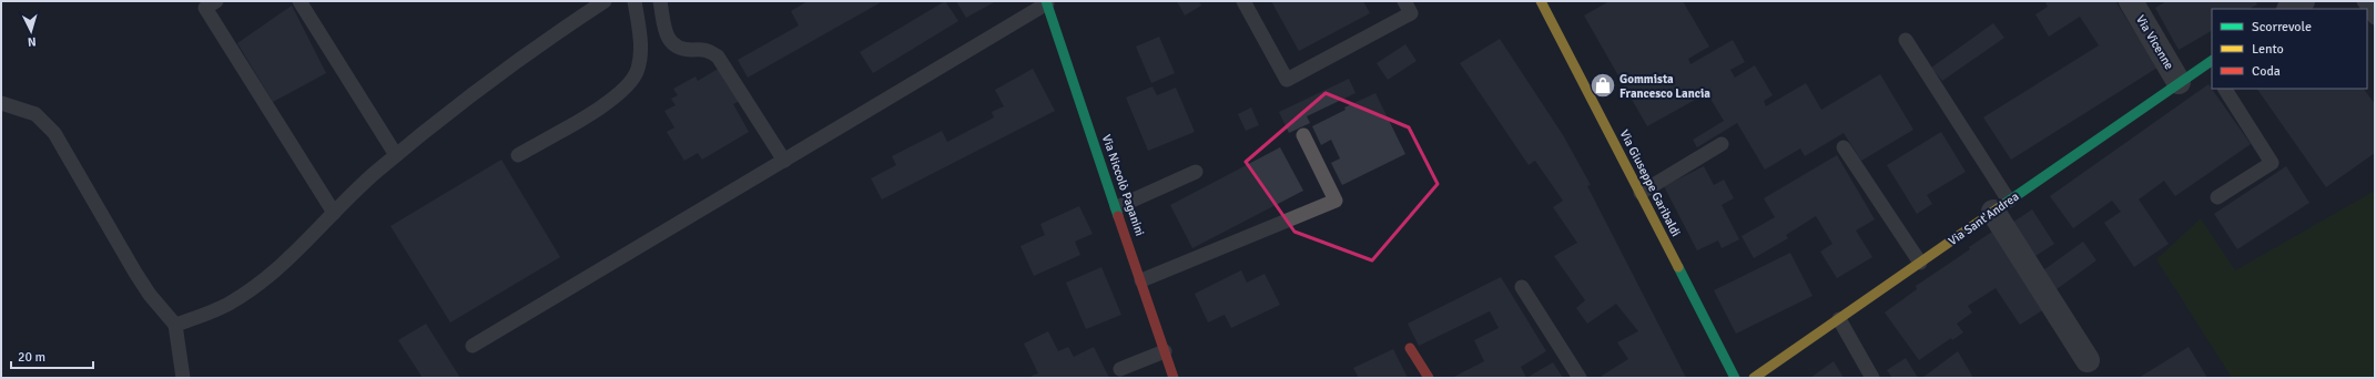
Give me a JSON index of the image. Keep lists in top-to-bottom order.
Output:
{
  "streets": {
    "street": [
      "Via Vicenne",
      "Via Giuseppe Garibaldi",
      "Via Niccolò Paganini",
      "Via Sant'Andrea"
    ]
  },
  "crossings": [
    ["Via Vicenne", "Via Sant'Andrea"]
  ],
  "places": {
    "shop": ["Gommista Francesco Lancia"]
  },
  "legend": ["Scorrevole", "Lento", "Coda"],
  "scale_bar": "20 m",
  "north": "bottom"
}
